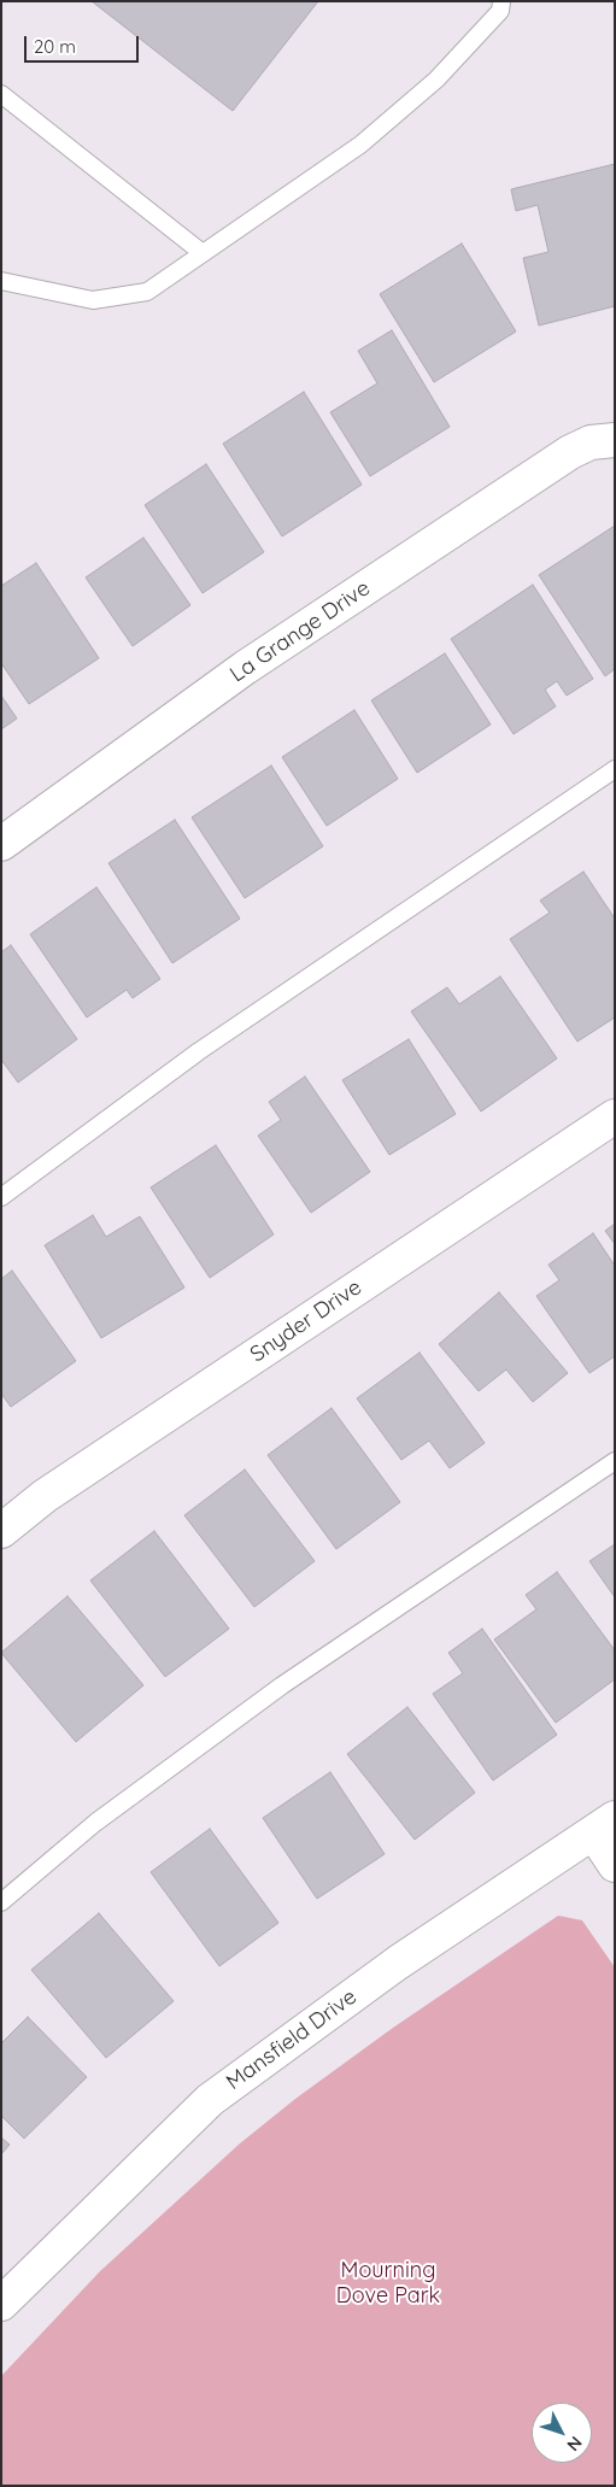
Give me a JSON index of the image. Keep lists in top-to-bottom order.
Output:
{
  "streets": {
    "street": ["La Grange Drive", "Snyder Drive", "Mansfield Drive"]
  },
  "parks": ["Mourning Dove Park"],
  "scale_bar": "20 m",
  "north": "bottom right"
}
